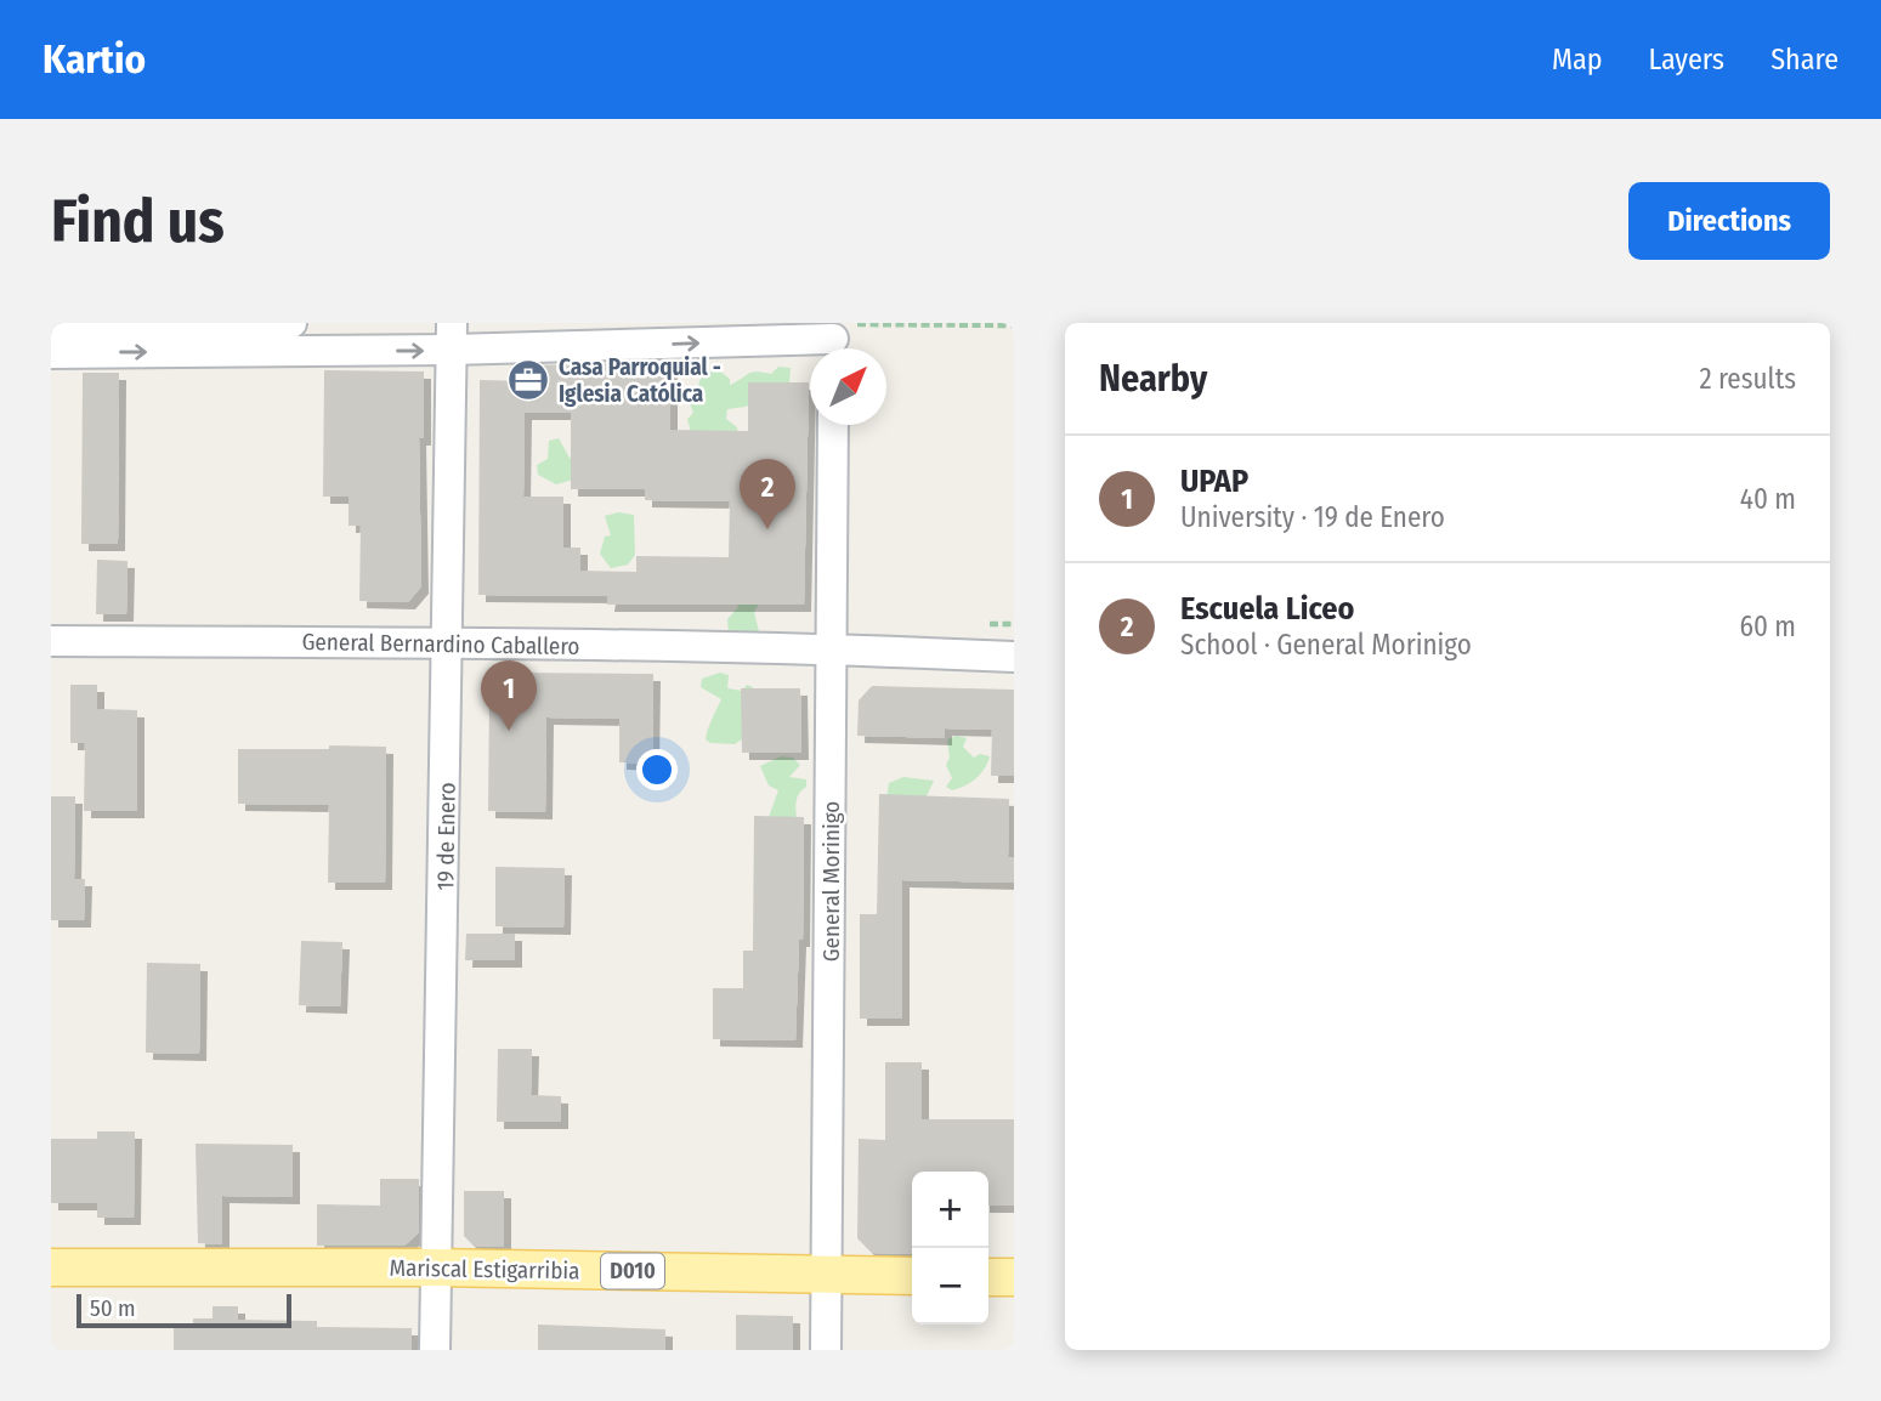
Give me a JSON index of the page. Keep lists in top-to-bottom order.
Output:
{
  "streets": {
    "main road": ["Mariscal Estigarribia", "D010"],
    "street": ["General Bernardino Caballero", "19 de Enero", "General Morinigo"]
  },
  "crossings": [
    ["General Bernardino Caballero", "19 de Enero"],
    ["General Bernardino Caballero", "General Morinigo"],
    ["19 de Enero", "Mariscal Estigarribia"],
    ["General Morinigo", "Mariscal Estigarribia"]
  ],
  "places": {
    "office": ["Casa Parroquial - Iglesia Católica"]
  },
  "scale_bar": "50 m",
  "north": "top right",
  "page": {
    "header": "Kartio",
    "nav": ["Map", "Layers", "Share"],
    "buttons": "Directions",
    "title": "Find us",
    "heading": ["Nearby", "2 results"],
    "list": [
      {
        "mark": "1",
        "name": "UPAP",
        "note": "University · 19 de Enero",
        "value": "40 m"
      },
      {
        "mark": "2",
        "name": "Escuela Liceo",
        "note": "School · General Morinigo",
        "value": "60 m"
      }
    ],
    "pins": ["2", "1"],
    "map_buttons": ["+", "−"],
    "scale": "50 m"
  }
}
